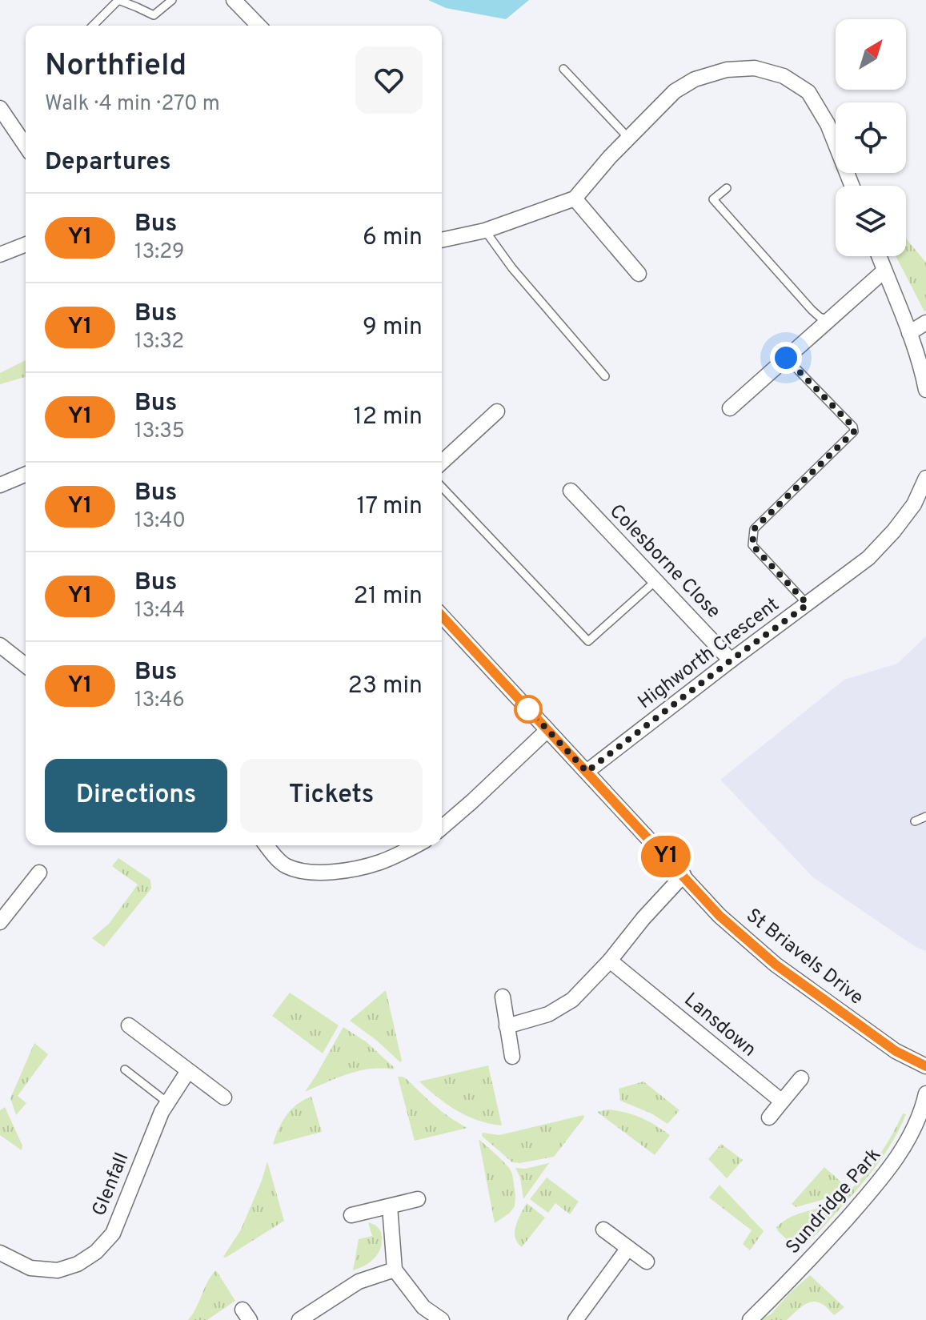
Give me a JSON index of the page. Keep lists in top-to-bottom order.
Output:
{
  "streets": {
    "street": [
      "Colesborne Close",
      "Highworth Crescent",
      "St Briavels Drive",
      "Lansdown",
      "Glenfall",
      "Sundridge Park"
    ]
  },
  "crossings": [
    ["Colesborne Close", "Highworth Crescent"],
    ["Highworth Crescent", "St Briavels Drive"]
  ],
  "lines": ["bus line Y1"],
  "north": "top right",
  "page": {
    "on_map": "Y1",
    "heading": [
      ["Northfield", "Walk · 4 min · 270 m"],
      "Departures"
    ],
    "list": [
      {
        "mark": "Y1",
        "name": "Bus",
        "note": "13:29",
        "value": "6 min"
      },
      {
        "mark": "Y1",
        "name": "Bus",
        "note": "13:32",
        "value": "9 min"
      },
      {
        "mark": "Y1",
        "name": "Bus",
        "note": "13:35",
        "value": "12 min"
      },
      {
        "mark": "Y1",
        "name": "Bus",
        "note": "13:40",
        "value": "17 min"
      },
      {
        "mark": "Y1",
        "name": "Bus",
        "note": "13:44",
        "value": "21 min"
      },
      {
        "mark": "Y1",
        "name": "Bus",
        "note": "13:46",
        "value": "23 min"
      }
    ],
    "buttons": ["Directions", "Tickets"]
  }
}
